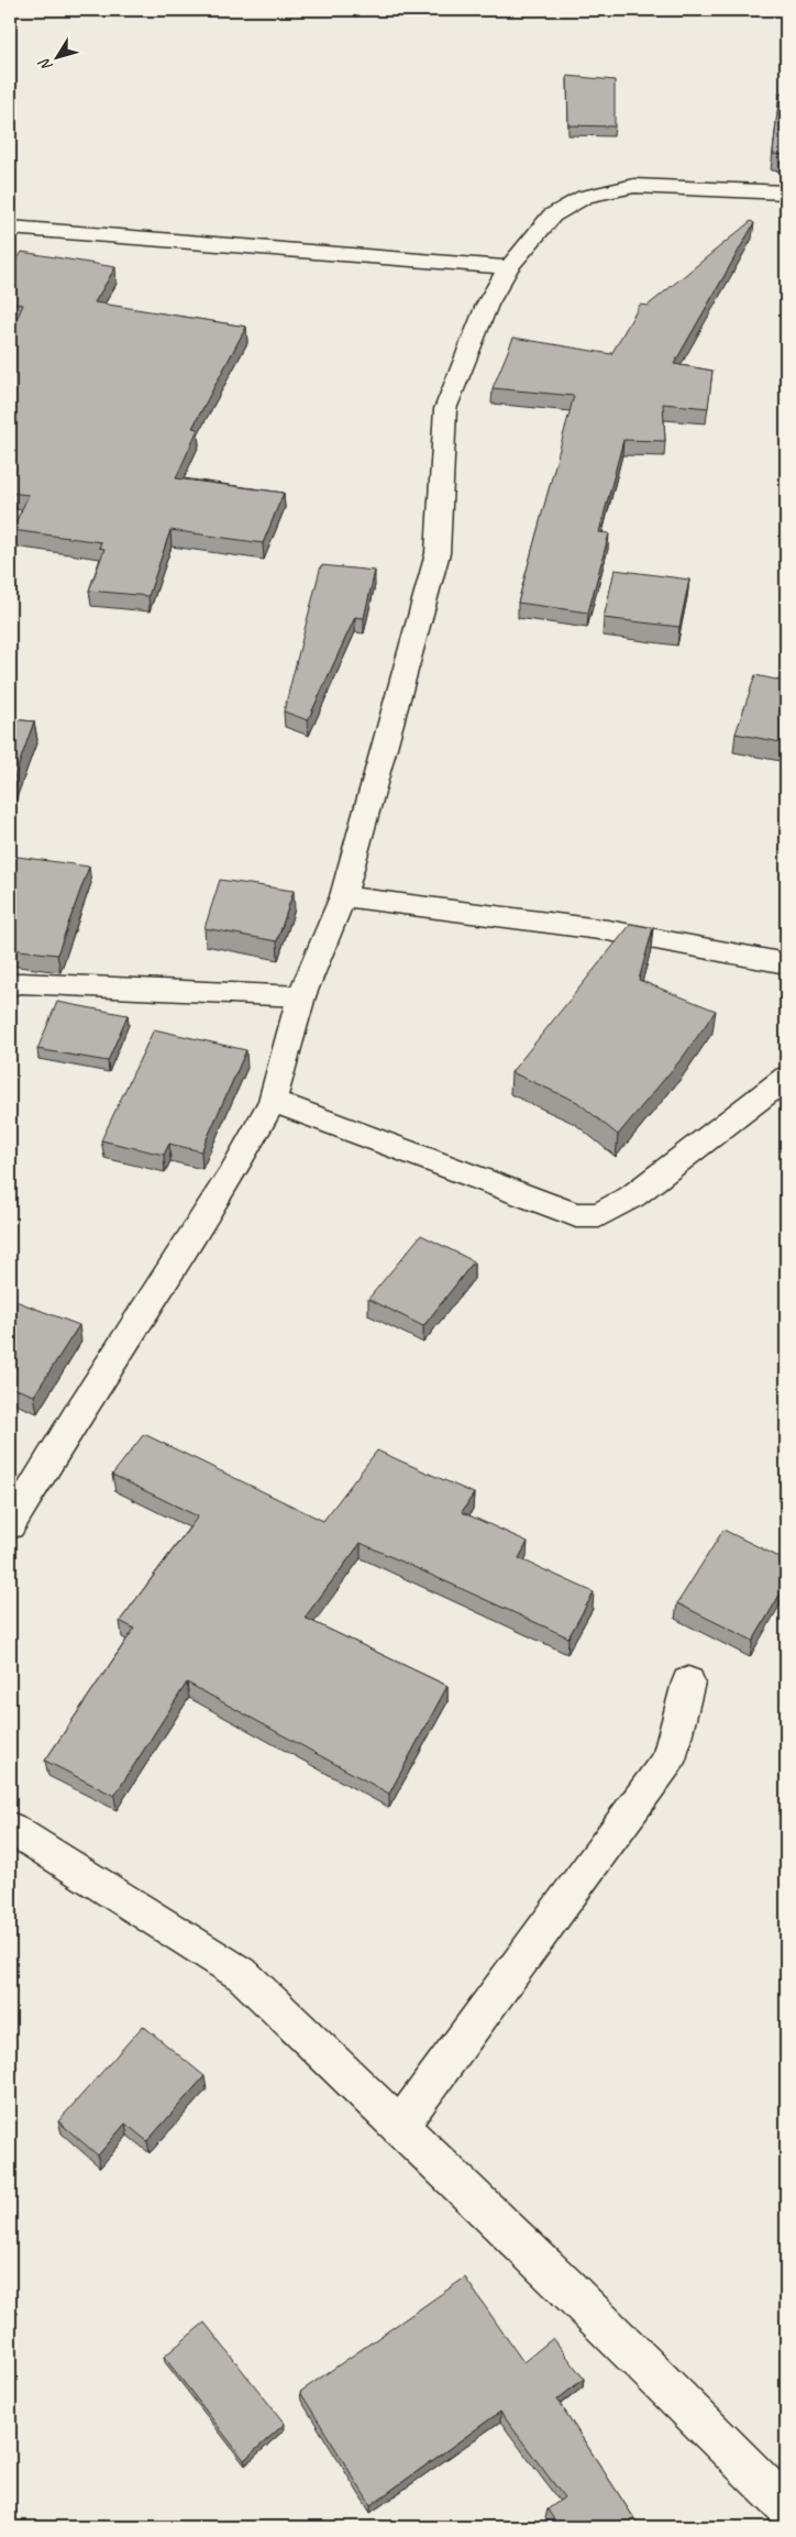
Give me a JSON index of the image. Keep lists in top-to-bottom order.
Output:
{
  "north": "bottom left"
}
